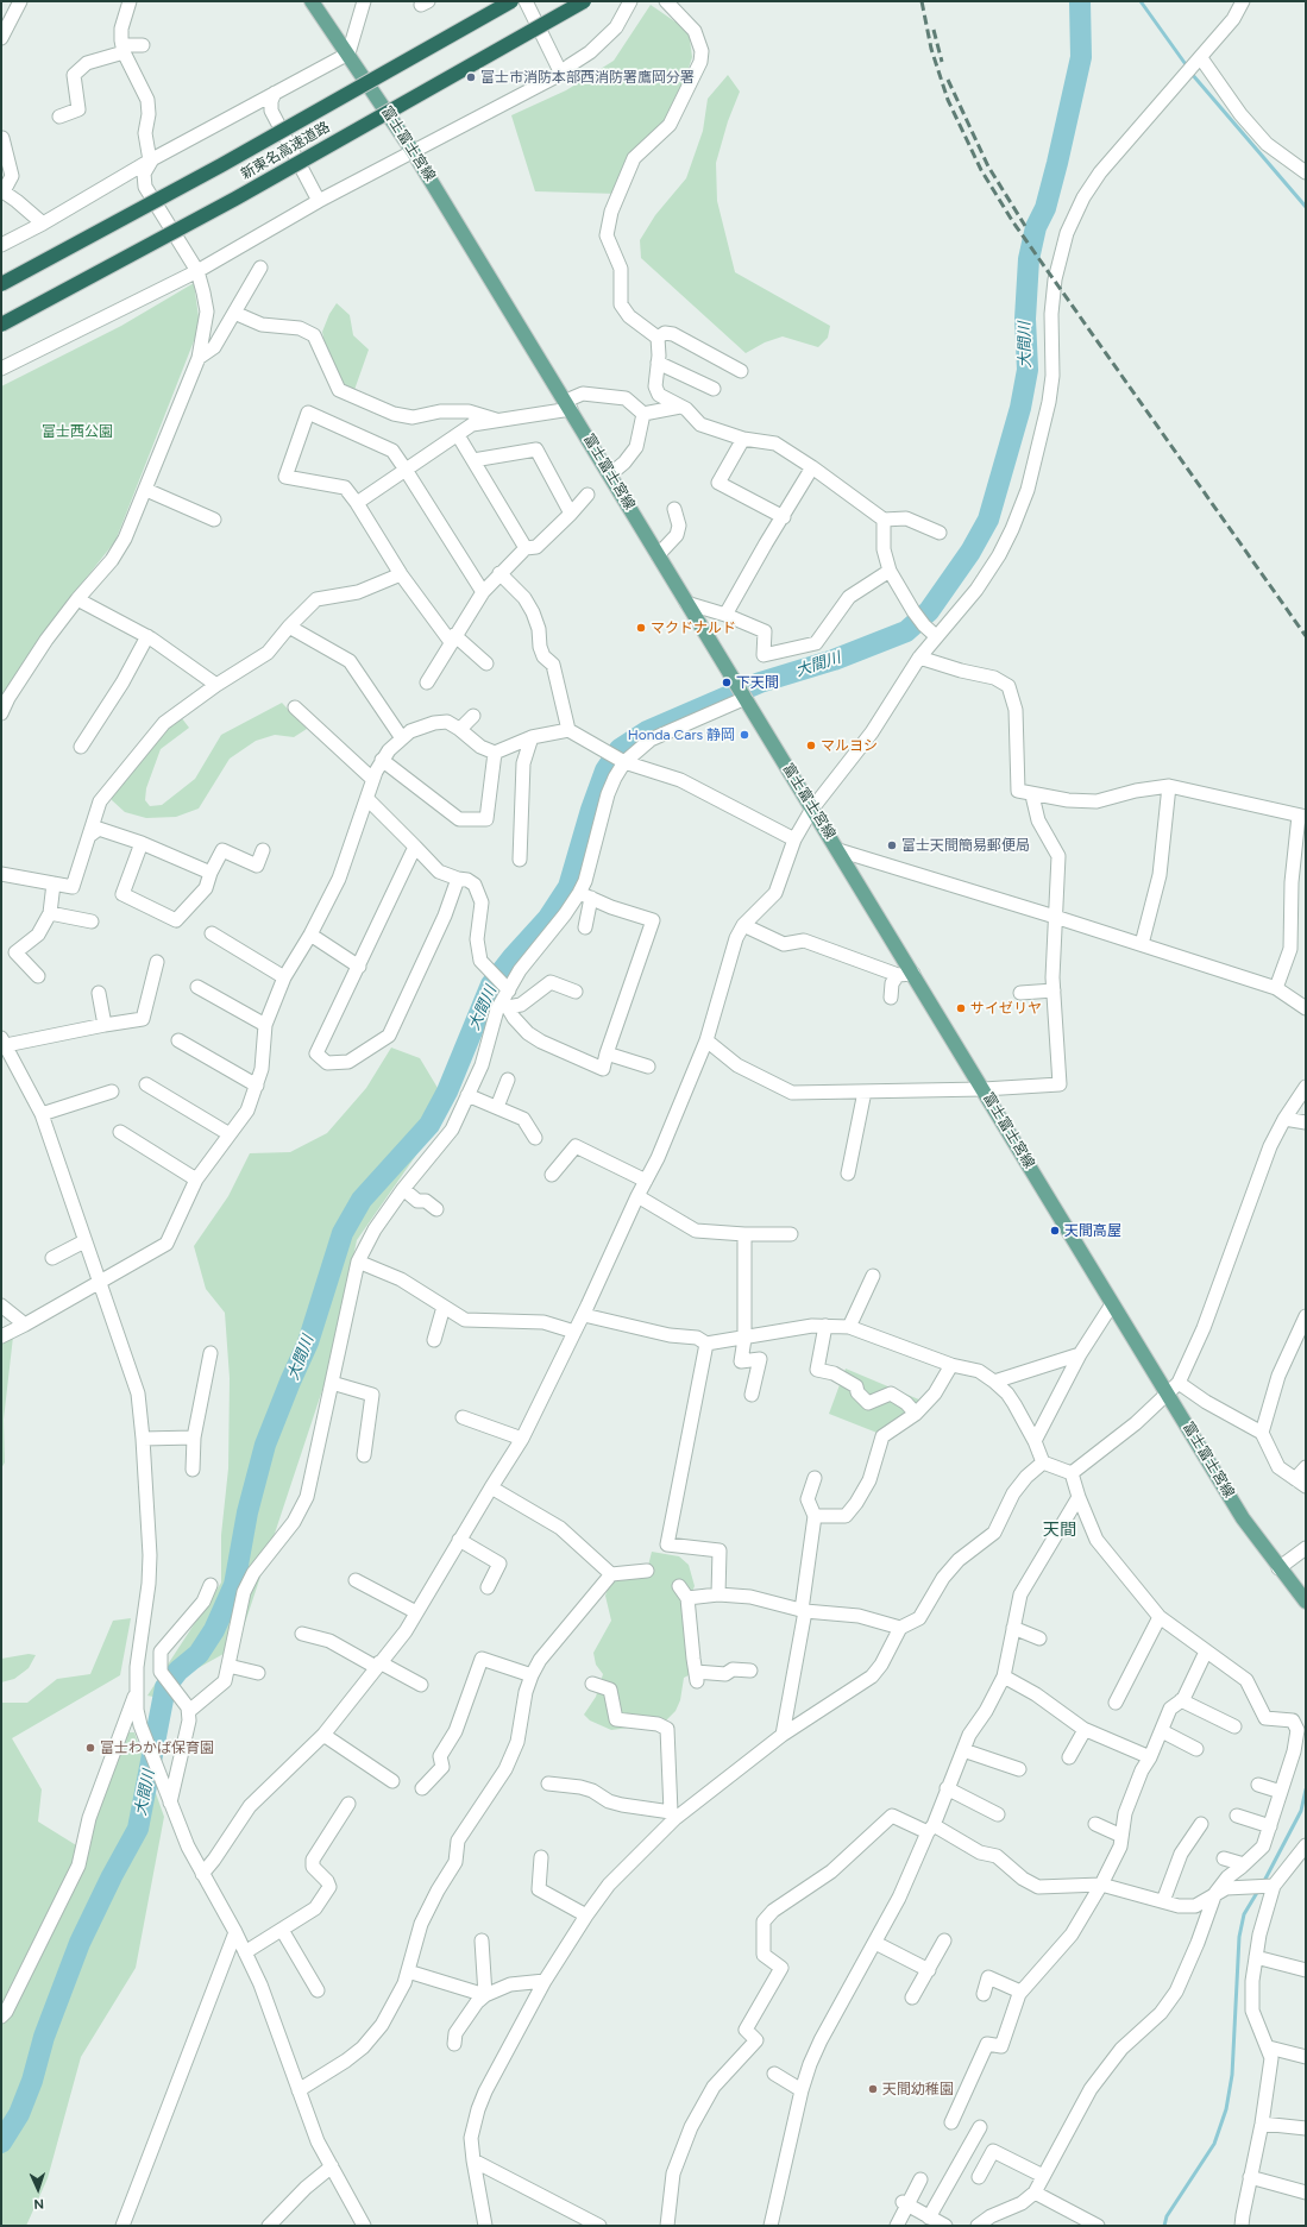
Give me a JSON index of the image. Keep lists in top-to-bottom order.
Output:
{
  "streets": {
    "highway": ["新東名高速道路"],
    "main road": ["富士富士宮線"]
  },
  "districts": ["天間"],
  "water": ["大間川"],
  "parks": ["富士西公園"],
  "places": [
    "富士市消防本部西消防署鷹岡分署",
    "マクドナルド",
    "下天間",
    "Honda Cars 静岡",
    "マルヨシ",
    "富士天間簡易郵便局",
    "サイゼリヤ",
    "天間高屋",
    "富士わかば保育園",
    "天間幼稚園"
  ],
  "north": "bottom"
}
